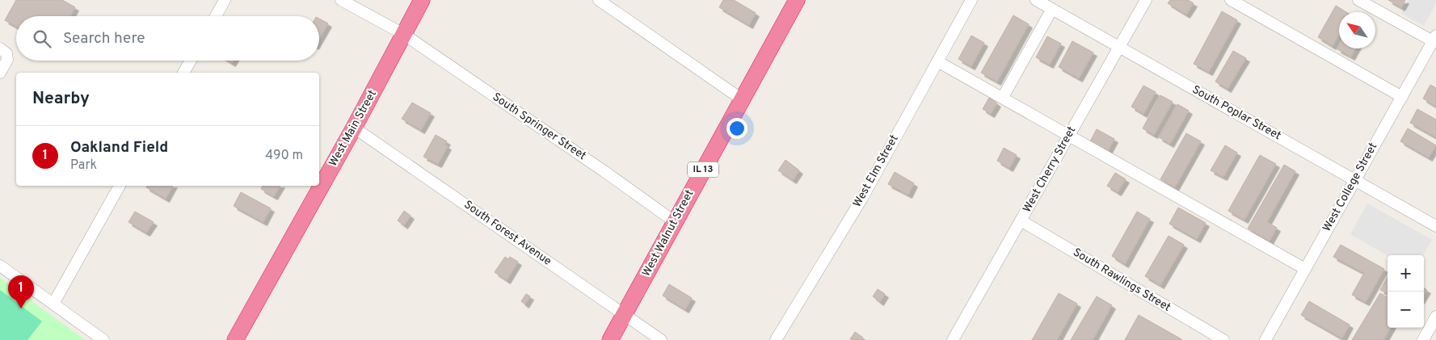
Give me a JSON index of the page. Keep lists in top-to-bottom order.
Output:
{
  "streets": {
    "highway": ["West Main Street", "IL 13", "West Walnut Street"],
    "street": [
      "South Poplar Street",
      "South Springer Street",
      "West Cherry Street",
      "West Elm Street",
      "West College Street",
      "South Forest Avenue",
      "South Rawlings Street"
    ]
  },
  "crossings": [
    ["South Poplar Street", "West Cherry Street"],
    ["South Poplar Street", "West College Street"],
    ["South Springer Street", "West Main Street"],
    ["South Springer Street", "West Walnut Street"],
    ["West Main Street", "South Forest Avenue"],
    ["West Cherry Street", "South Rawlings Street"],
    ["South Forest Avenue", "West Walnut Street"]
  ],
  "north": "top left",
  "page": {
    "search": "Search here",
    "heading": "Nearby",
    "list": [
      {
        "mark": "1",
        "name": "Oakland Field",
        "note": "Park",
        "value": "490 m"
      }
    ],
    "map_buttons": ["+", "−"],
    "pins": "1"
  }
}
